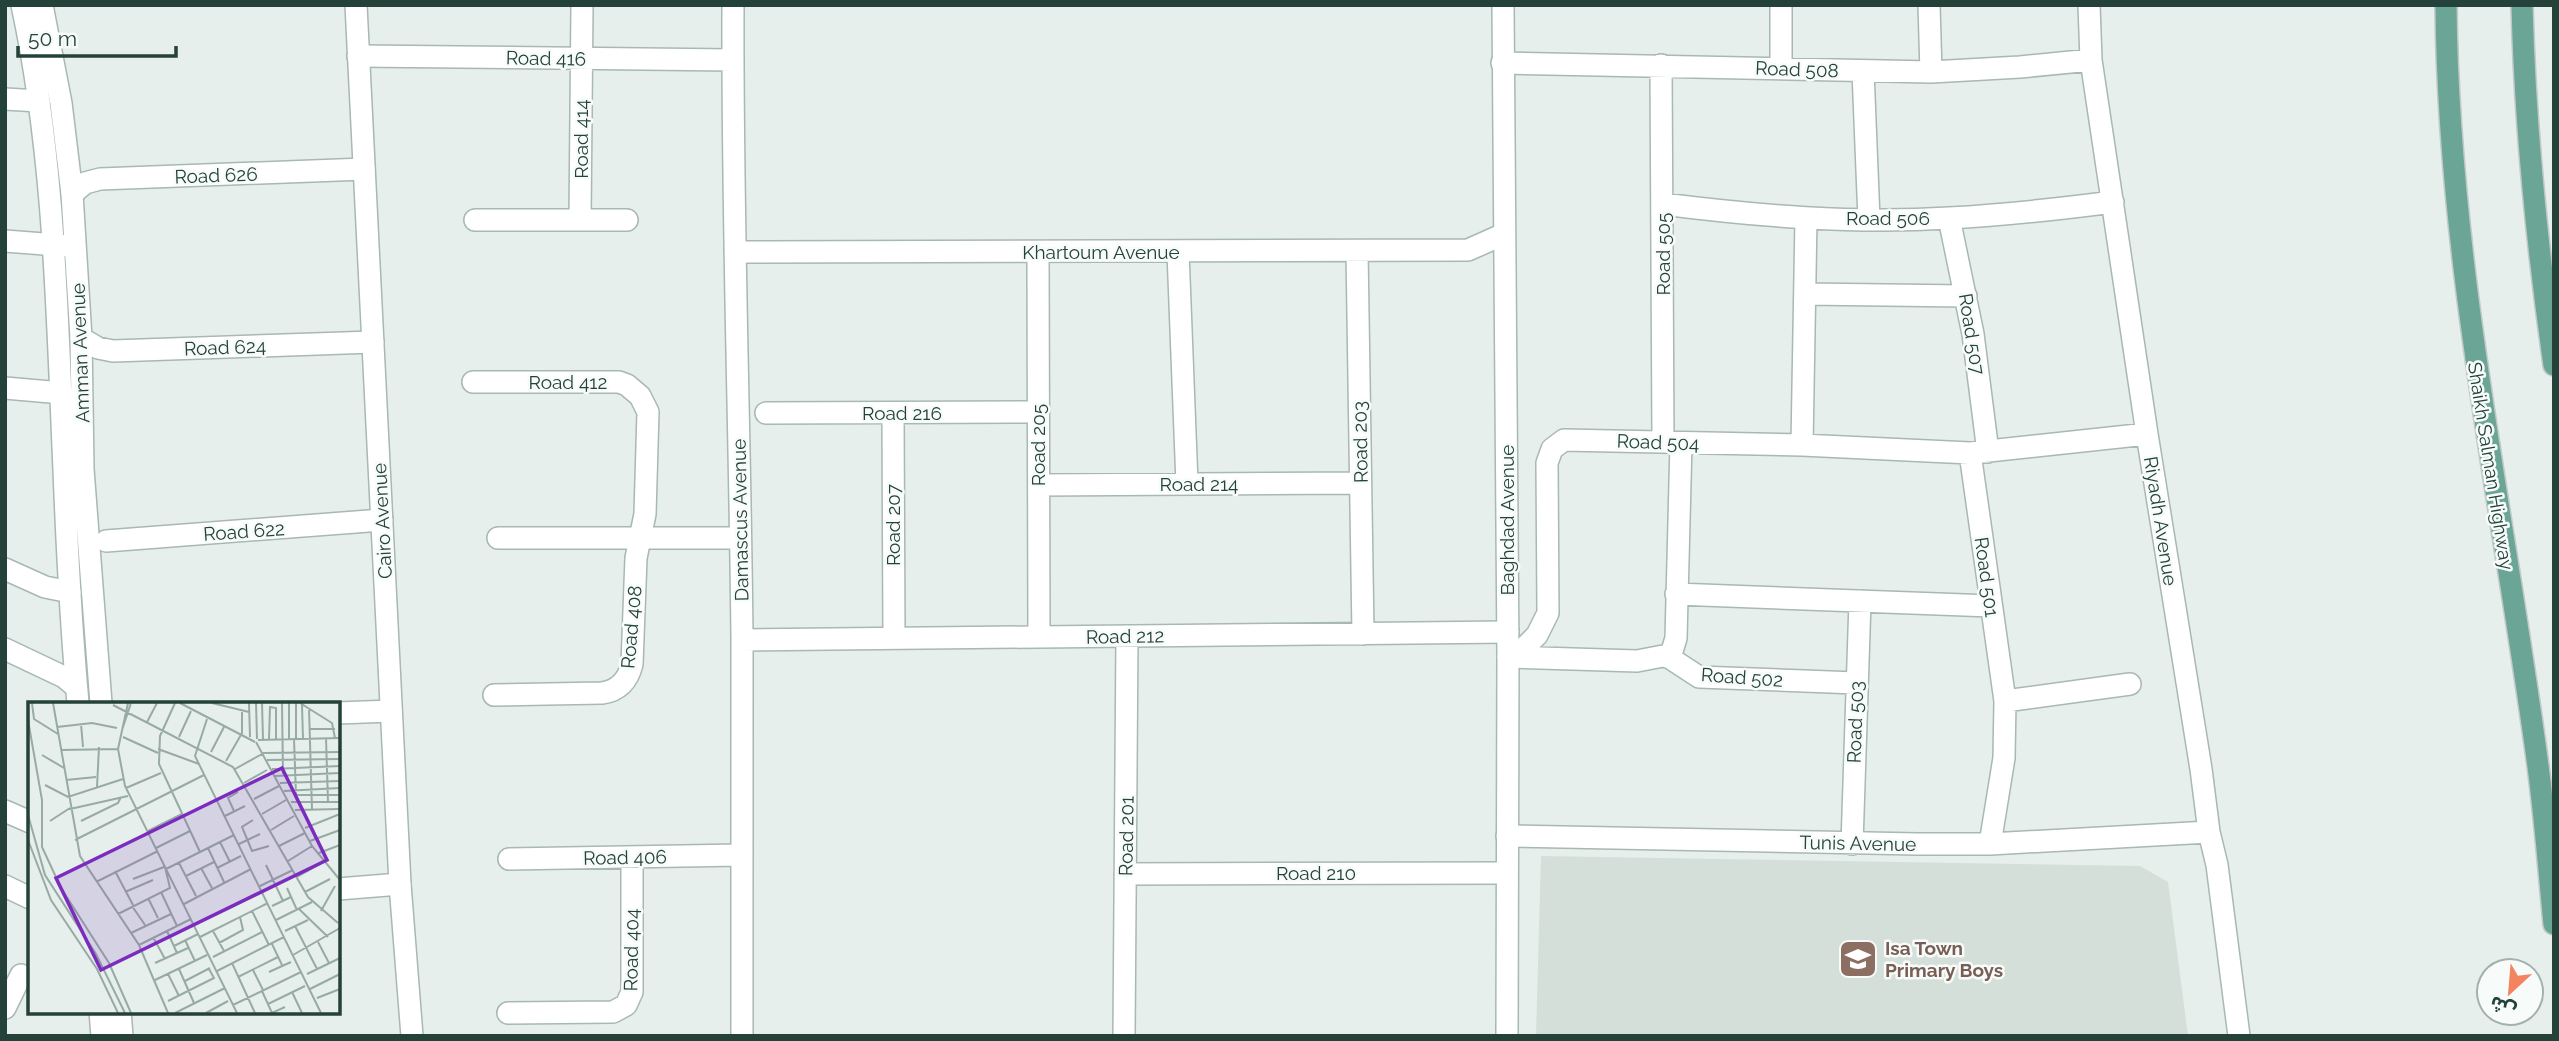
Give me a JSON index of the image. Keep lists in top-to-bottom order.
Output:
{
  "streets": {
    "main road": ["Shaikh Salman Highway"],
    "street": [
      "Road 416",
      "Road 508",
      "Road 414",
      "Road 626",
      "Road 506",
      "Khartoum Avenue",
      "Road 505",
      "Road 507",
      "Road 624",
      "Amman Avenue",
      "Road 412",
      "Road 216",
      "Road 203",
      "Road 504",
      "Road 205",
      "Road 214",
      "Damascus Avenue",
      "Baghdad Avenue",
      "Cairo Avenue",
      "Riyadh Avenue",
      "Road 207",
      "Road 622",
      "Road 501",
      "Road 408",
      "Road 212",
      "Road 502",
      "Road 503",
      "Road 201",
      "Tunis Avenue",
      "Road 406",
      "Road 210",
      "Road 404"
    ]
  },
  "crossings": [
    ["Road 416", "Road 414"],
    ["Road 416", "Damascus Avenue"],
    ["Road 416", "Cairo Avenue"],
    ["Road 508", "Road 505"],
    ["Road 508", "Baghdad Avenue"],
    ["Road 508", "Riyadh Avenue"],
    ["Road 626", "Amman Avenue"],
    ["Road 626", "Cairo Avenue"],
    ["Road 506", "Road 505"],
    ["Road 506", "Road 507"],
    ["Road 506", "Riyadh Avenue"],
    ["Khartoum Avenue", "Road 203"],
    ["Khartoum Avenue", "Road 205"],
    ["Khartoum Avenue", "Damascus Avenue"],
    ["Khartoum Avenue", "Baghdad Avenue"],
    ["Road 505", "Road 504"],
    ["Road 507", "Road 504"],
    ["Road 507", "Road 501"],
    ["Road 624", "Amman Avenue"],
    ["Road 624", "Cairo Avenue"],
    ["Road 412", "Road 408"],
    ["Road 216", "Road 205"],
    ["Road 216", "Road 207"],
    ["Road 203", "Road 214"],
    ["Road 203", "Road 212"],
    ["Road 504", "Baghdad Avenue"],
    ["Road 504", "Road 501"],
    ["Road 205", "Road 214"],
    ["Road 205", "Road 212"],
    ["Damascus Avenue", "Road 212"],
    ["Damascus Avenue", "Road 406"],
    ["Baghdad Avenue", "Road 212"],
    ["Baghdad Avenue", "Tunis Avenue"],
    ["Baghdad Avenue", "Road 210"],
    ["Cairo Avenue", "Road 622"],
    ["Riyadh Avenue", "Tunis Avenue"],
    ["Road 207", "Road 212"],
    ["Road 501", "Tunis Avenue"],
    ["Road 212", "Road 201"],
    ["Road 502", "Road 503"],
    ["Road 503", "Tunis Avenue"],
    ["Road 201", "Road 210"],
    ["Road 406", "Road 404"]
  ],
  "places": {
    "school or university": ["Isa Town Primary Boys"]
  },
  "scale_bar": "50 m",
  "north": "bottom left"
}
